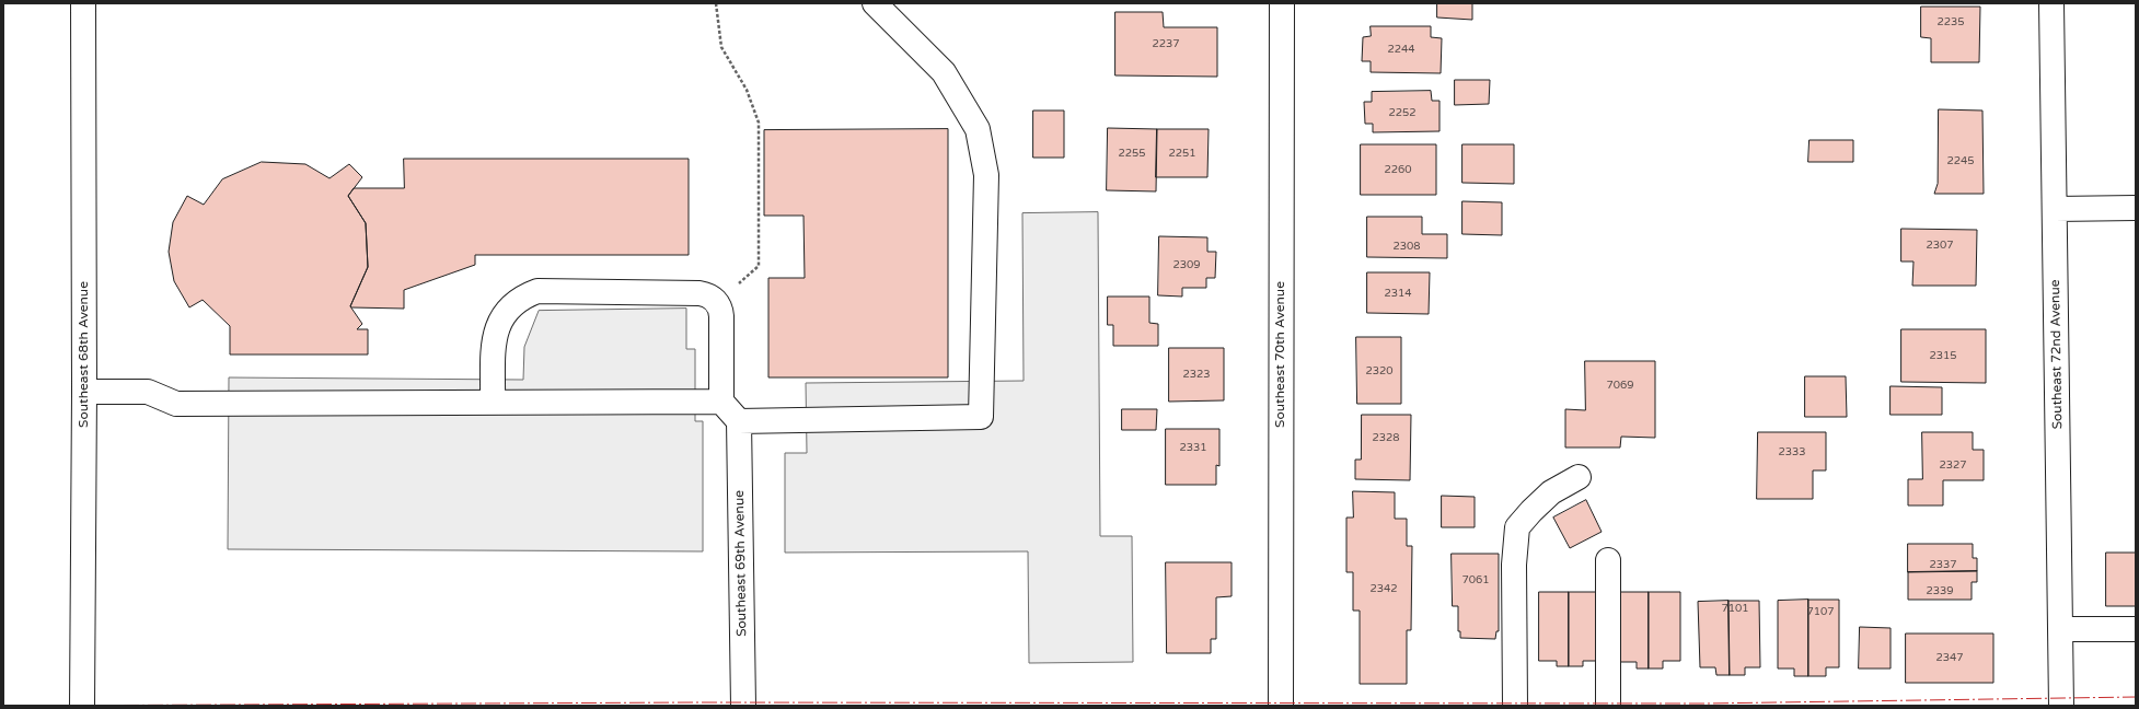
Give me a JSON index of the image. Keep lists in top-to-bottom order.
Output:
{
  "streets": {
    "street": [
      "Southeast 68th Avenue",
      "Southeast 70th Avenue",
      "Southeast 72nd Avenue",
      "Southeast 69th Avenue"
    ]
  },
  "house_numbers": [
    "2235",
    "2237",
    "2244",
    "2252",
    "2255",
    "2251",
    "2245",
    "2260",
    "2307",
    "2308",
    "2309",
    "2314",
    "2315",
    "2320",
    "2323",
    "7069",
    "2328",
    "2331",
    "2333",
    "2327",
    "2337",
    "7061",
    "2342",
    "2339",
    "7101",
    "7107",
    "2347"
  ]
}
